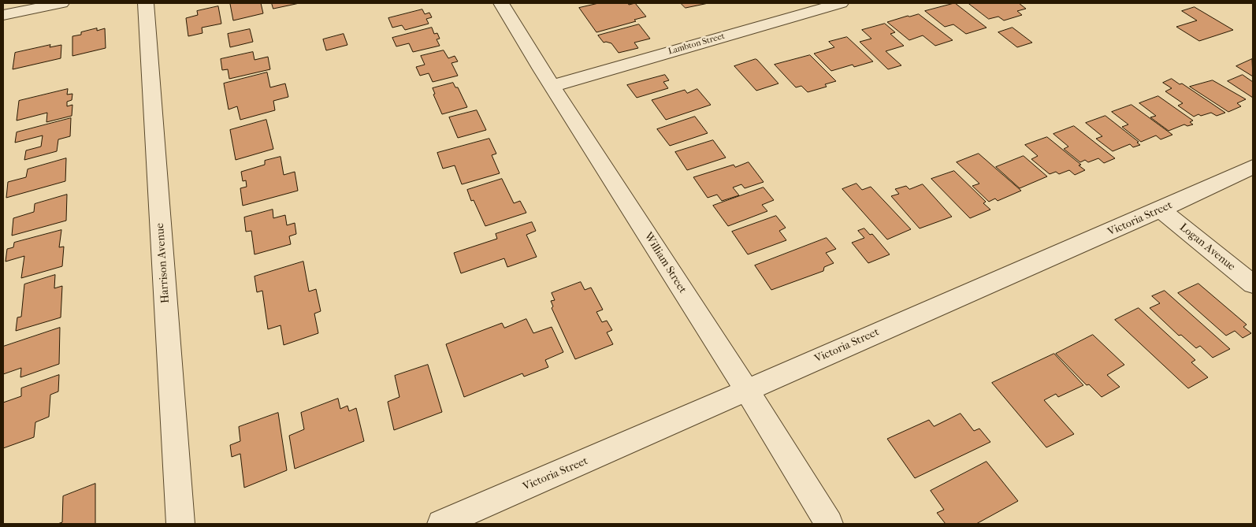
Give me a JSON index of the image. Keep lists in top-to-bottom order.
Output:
{
  "streets": {
    "street": [
      "Lambton Street",
      "Victoria Street",
      "Logan Avenue",
      "Harrison Avenue",
      "William Street"
    ]
  },
  "crossings": [
    ["Lambton Street", "William Street"],
    ["Victoria Street", "Logan Avenue"],
    ["Victoria Street", "William Street"]
  ]
}
